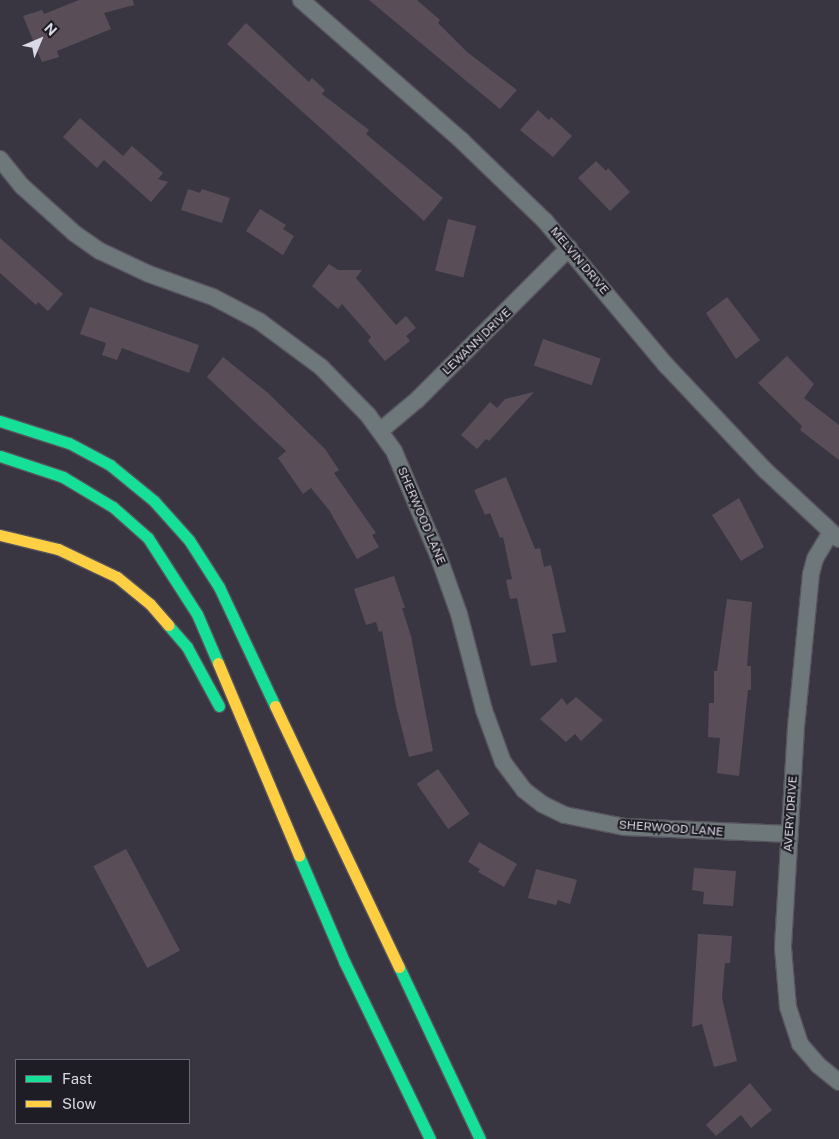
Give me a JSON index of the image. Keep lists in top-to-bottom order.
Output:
{
  "streets": {
    "street": [
      "MELVIN DRIVE",
      "LEWANN DRIVE",
      "SHERWOOD LANE",
      "AVERY DRIVE"
    ]
  },
  "crossings": [
    ["MELVIN DRIVE", "LEWANN DRIVE"],
    ["MELVIN DRIVE", "AVERY DRIVE"],
    ["LEWANN DRIVE", "SHERWOOD LANE"],
    ["SHERWOOD LANE", "AVERY DRIVE"]
  ],
  "legend": ["Fast", "Slow"],
  "north": "top right"
}
